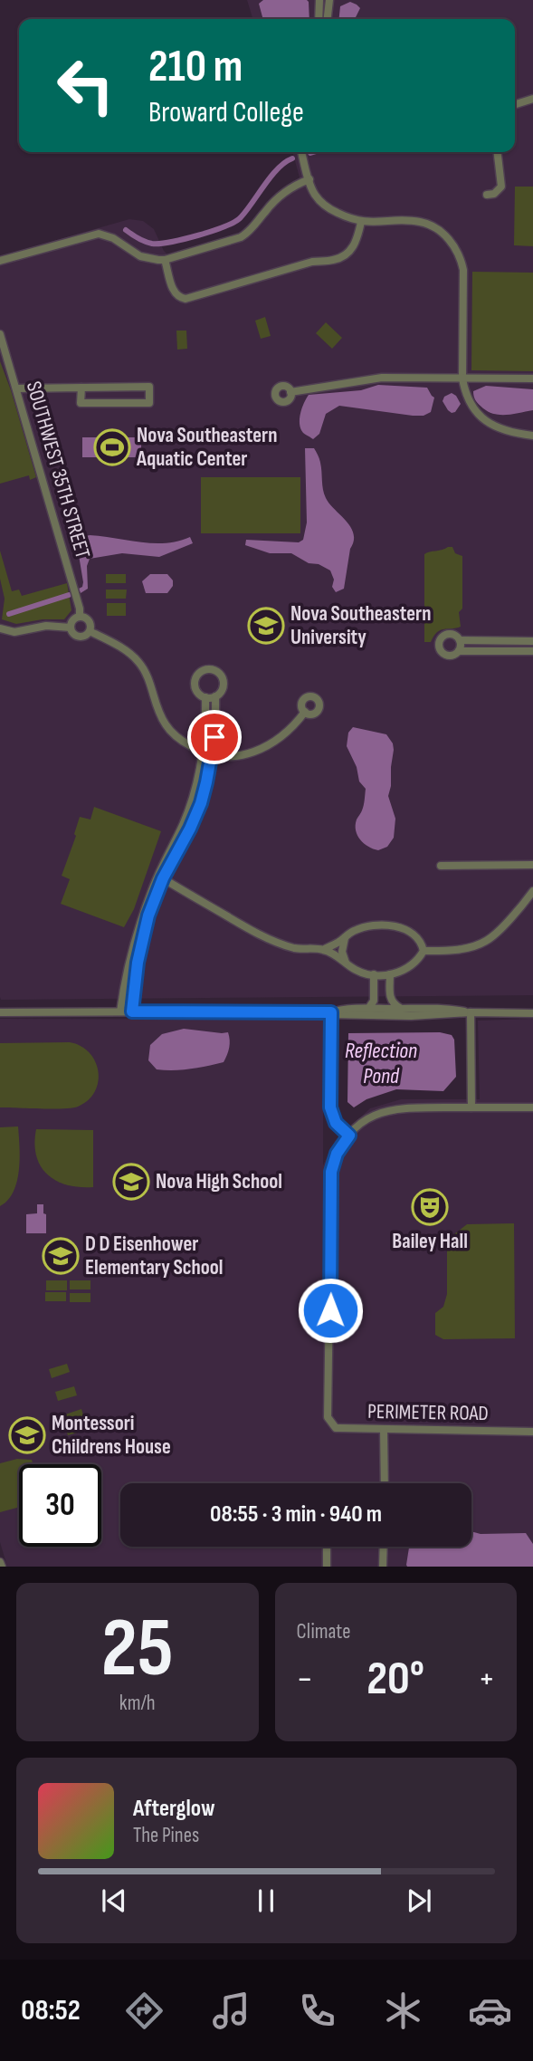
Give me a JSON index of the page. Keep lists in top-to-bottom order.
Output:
{
  "streets": {
    "street": ["SOUTHWEST 35TH STREET", "PERIMETER ROAD"]
  },
  "water": ["Reflection Pond"],
  "places": {
    "sports": ["Nova Southeastern Aquatic Center"],
    "school or university": [
      "Nova Southeastern University",
      "Nova High School",
      "D D Eisenhower Elementary School",
      "Montessori Childrens House"
    ],
    "theatre": ["Bailey Hall"]
  },
  "page": {
    "turn": ["210 m", "Broward College"],
    "limit": "30",
    "trip": "08:55 · 3 min · 940 m",
    "tile": [
      ["25", "km/h"],
      "Climate"
    ],
    "heat": ["−", "20°", "+"],
    "song": ["Afterglow", "The Pines"],
    "tabs": "08:52"
  }
}
